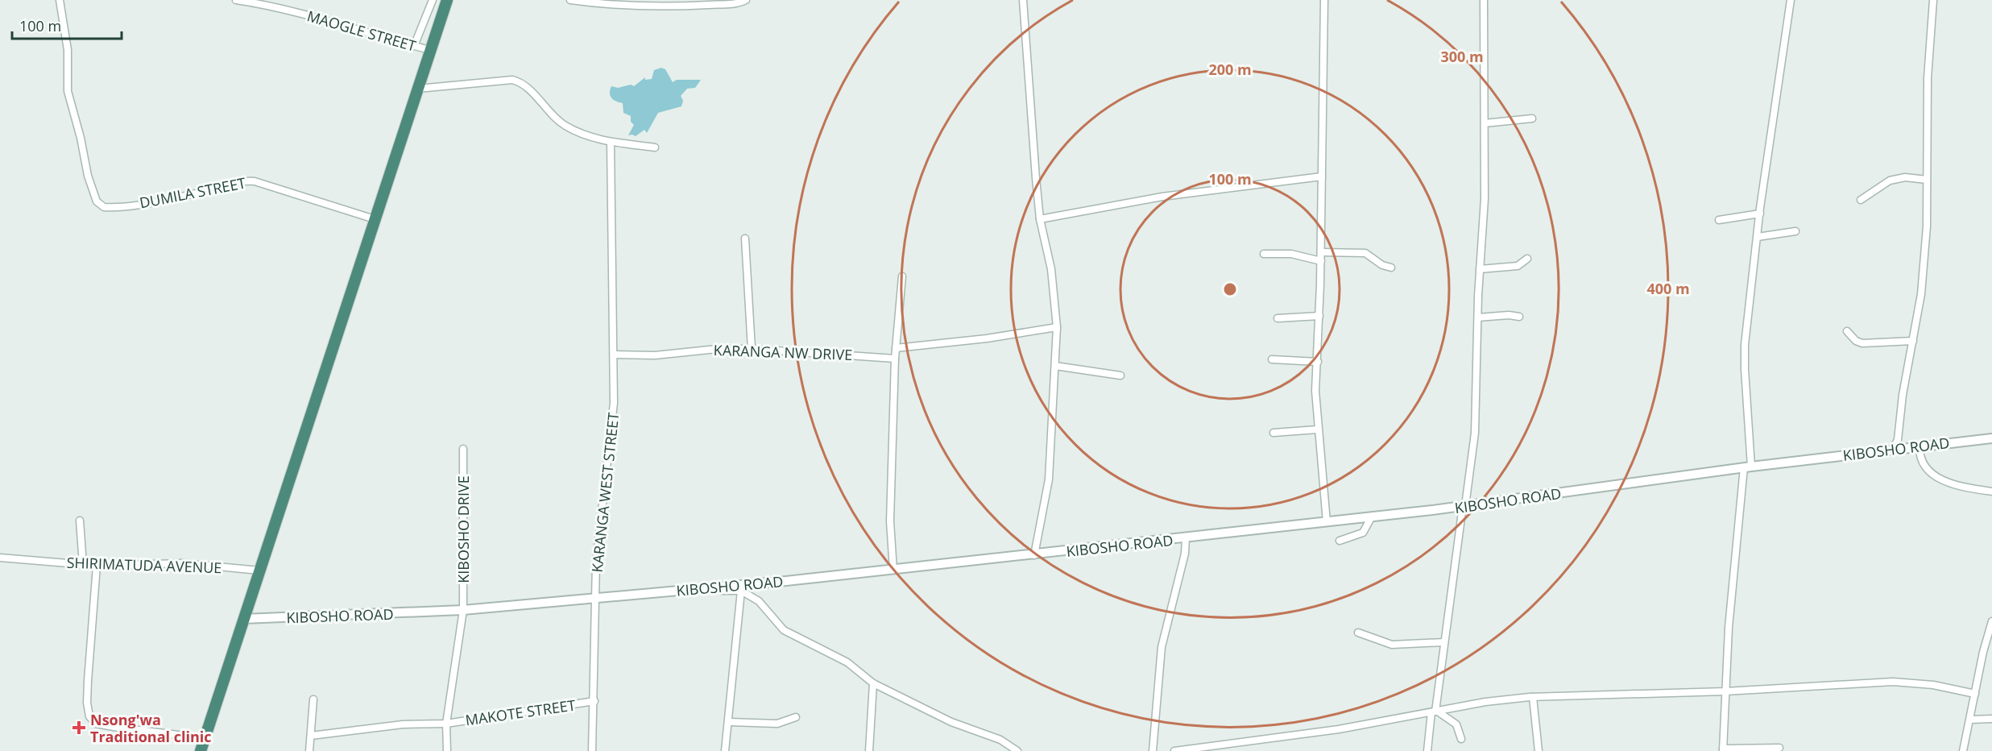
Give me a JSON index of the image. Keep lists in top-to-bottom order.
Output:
{
  "streets": {
    "street": [
      "MAOGLE STREET",
      "DUMILA STREET",
      "KARANGA NW DRIVE",
      "KIBOSHO ROAD",
      "KARANGA WEST STREET",
      "KIBOSHO DRIVE",
      "SHIRIMATUDA AVENUE",
      "MAKOTE STREET"
    ]
  },
  "crossings": [
    ["KARANGA NW DRIVE", "KARANGA WEST STREET"],
    ["KIBOSHO ROAD", "KARANGA WEST STREET"],
    ["KIBOSHO ROAD", "KIBOSHO DRIVE"],
    ["KIBOSHO ROAD", "MAKOTE STREET"],
    ["KARANGA WEST STREET", "MAKOTE STREET"],
    ["KIBOSHO DRIVE", "MAKOTE STREET"]
  ],
  "places": {
    "health": ["Nsong'wa Traditional clinic"]
  },
  "scale_bar": "100 m",
  "rings": [
    "300 m",
    "200 m",
    "100 m",
    "400 m"
  ]
}
